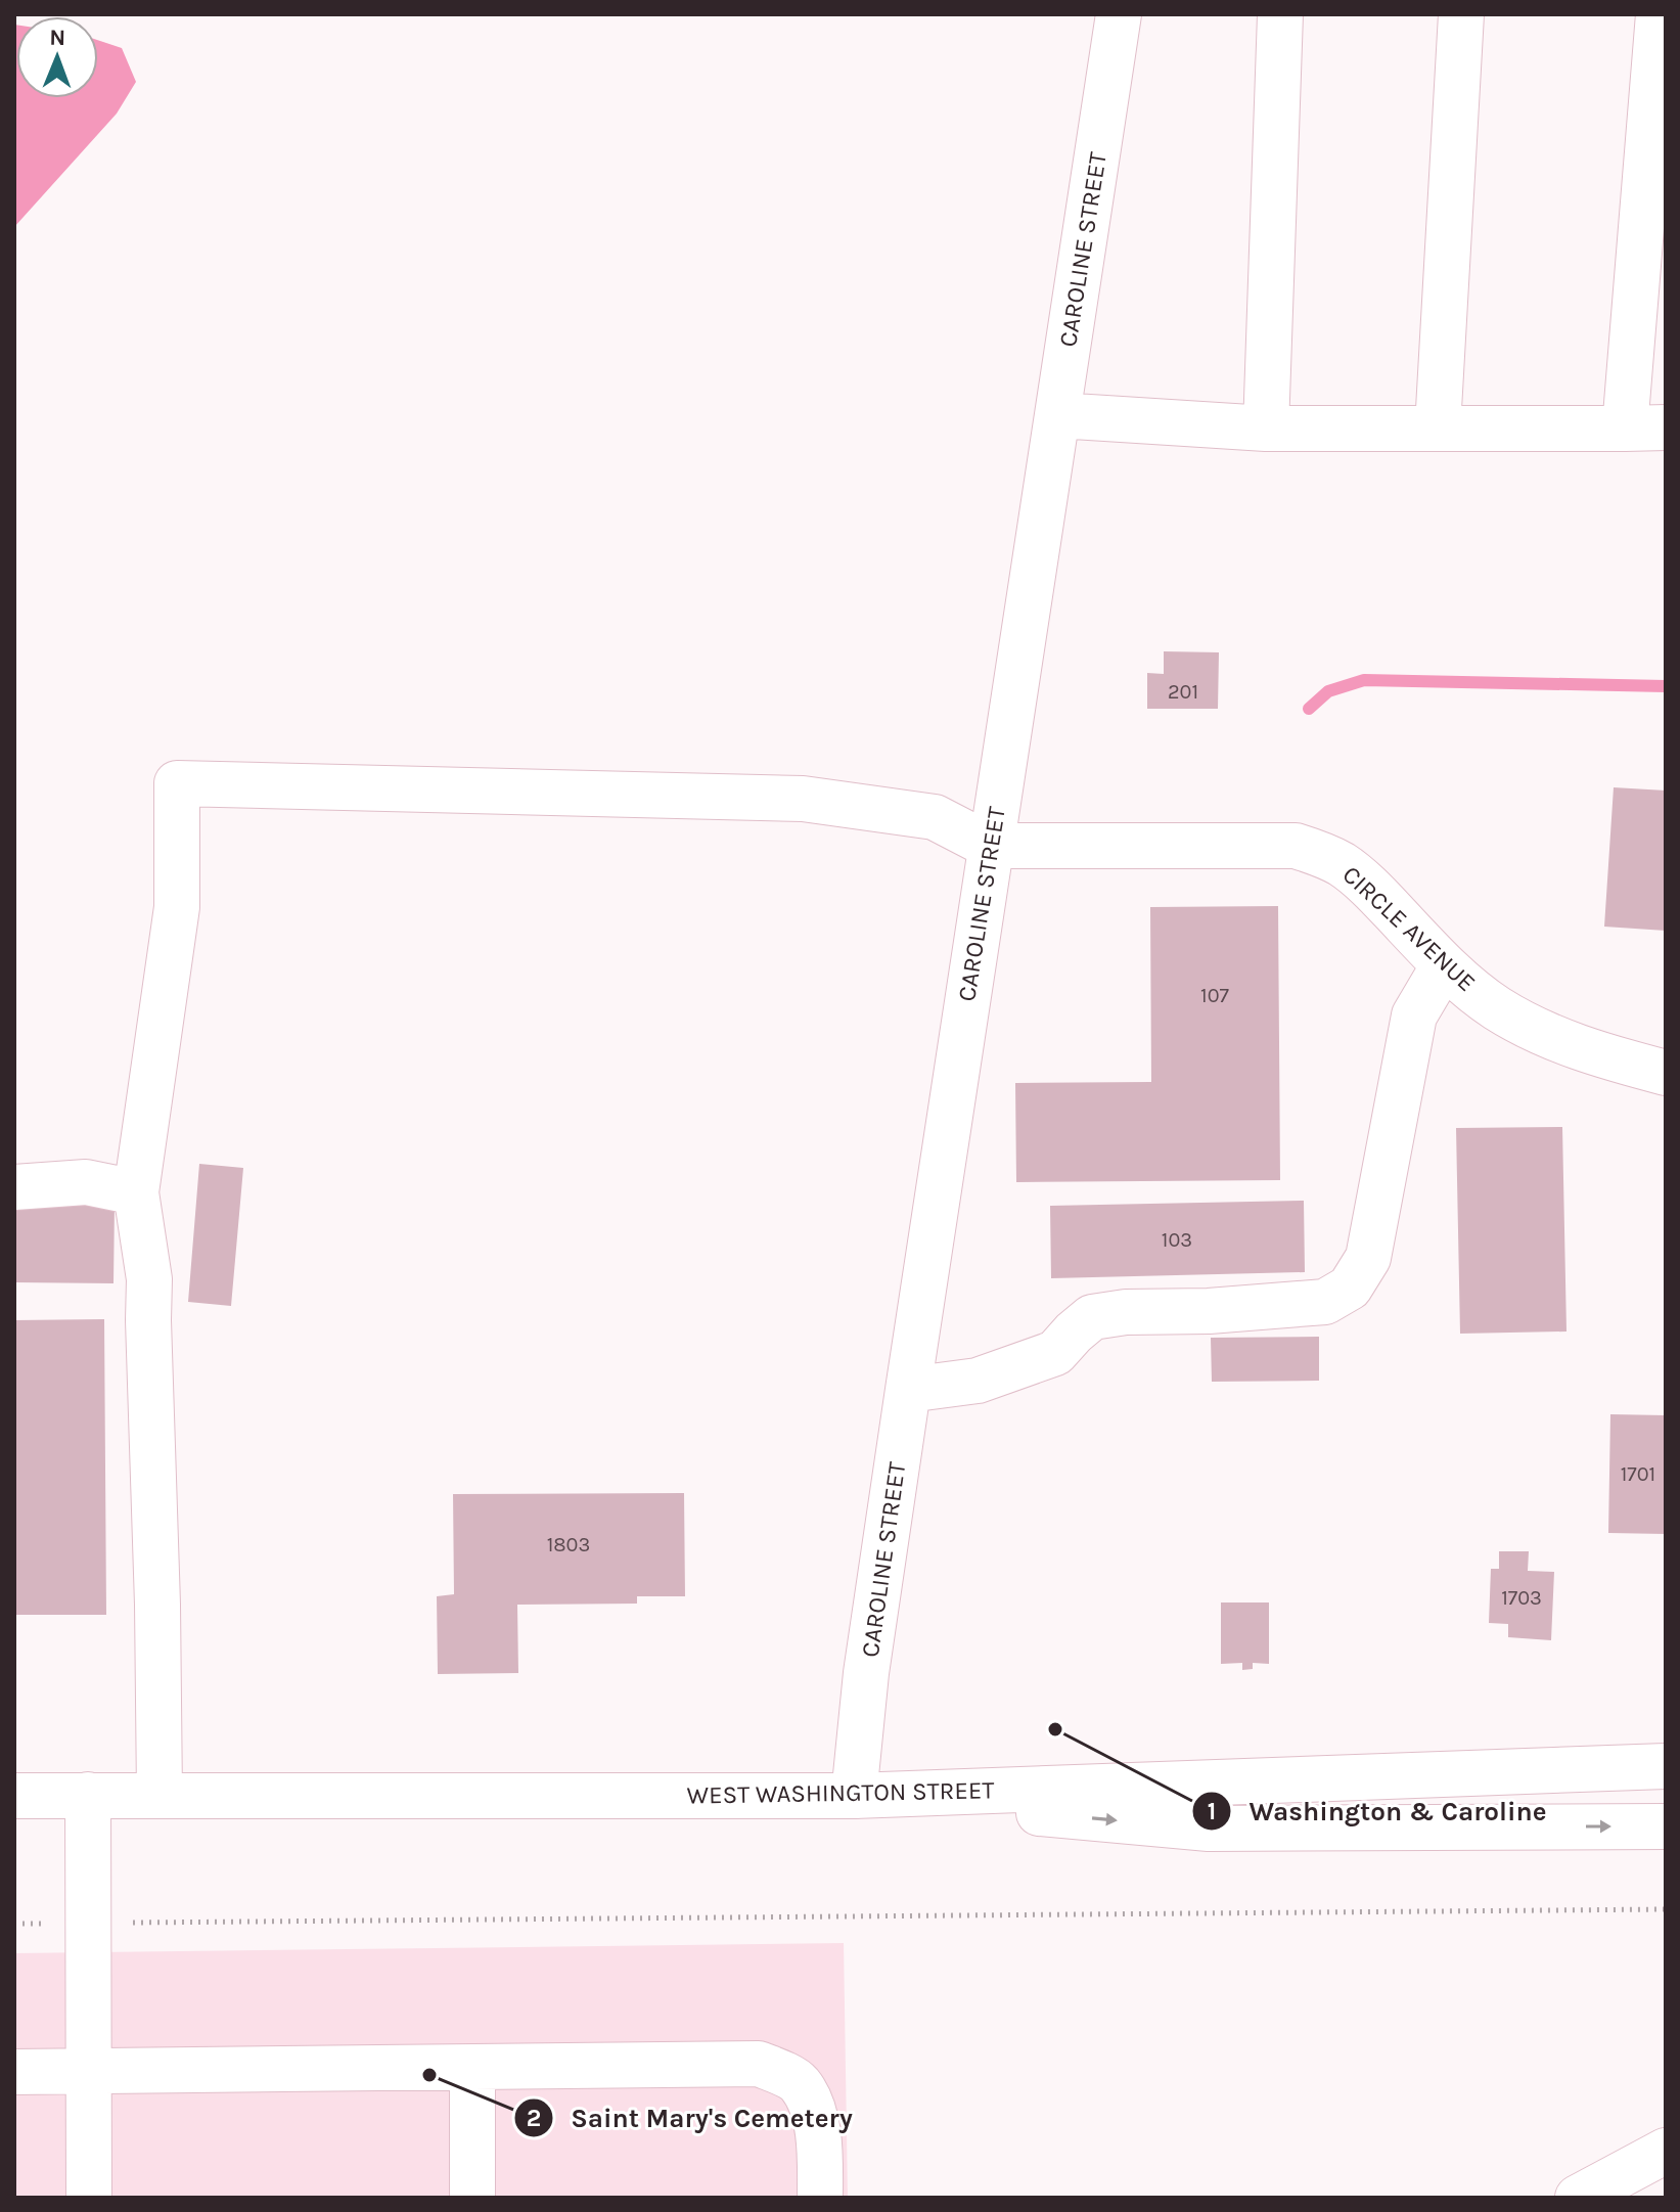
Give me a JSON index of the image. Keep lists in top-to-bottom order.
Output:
{
  "streets": {
    "street": ["CAROLINE STREET", "CIRCLE AVENUE", "WEST WASHINGTON STREET"]
  },
  "crossings": [
    ["CAROLINE STREET", "CIRCLE AVENUE"],
    ["CAROLINE STREET", "WEST WASHINGTON STREET"]
  ],
  "places": ["Washington & Caroline", "Saint Mary's Cemetery"],
  "house_numbers": [
    "201",
    "107",
    "103",
    "1701",
    "1803",
    "1703"
  ],
  "north": "top"
}
